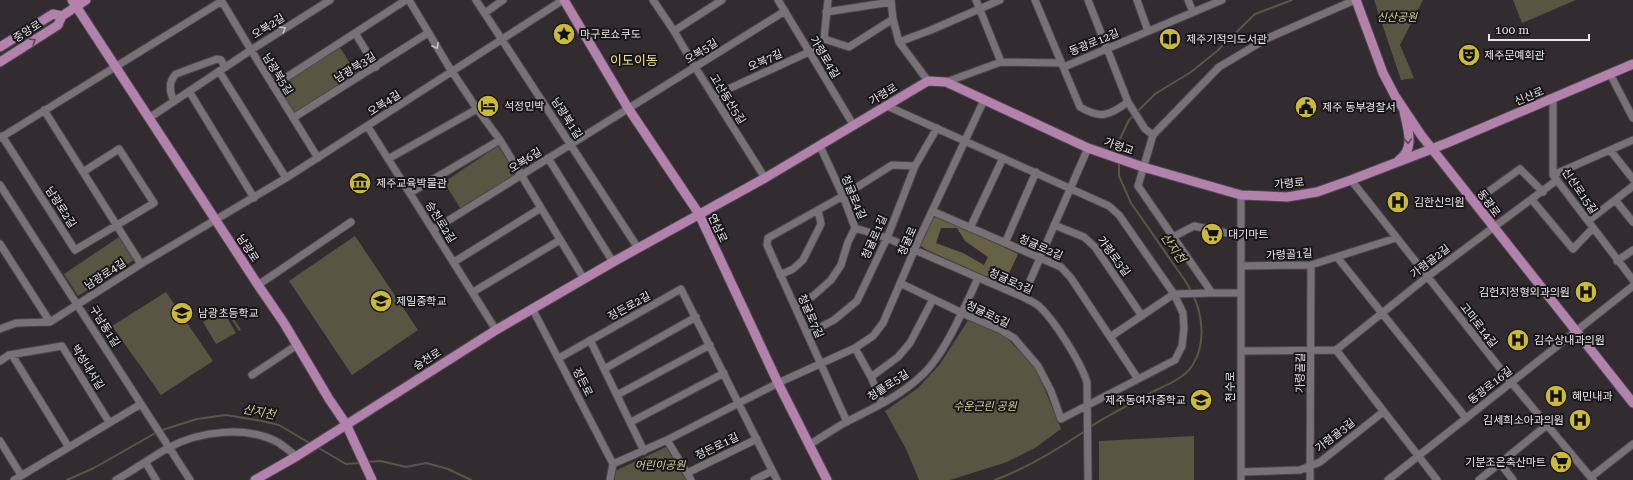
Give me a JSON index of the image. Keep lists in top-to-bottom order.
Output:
{
  "streets": {
    "main road": [
      "중앙로",
      "가령로",
      "신산로",
      "가령교",
      "동광로",
      "연삼로",
      "남광로",
      "승천로"
    ],
    "street": [
      "오복2길",
      "동광로12길",
      "오복5길",
      "가령로4길",
      "오복7길",
      "남광북3길",
      "남광북5길",
      "고산동산5길",
      "오복4길",
      "남광북1길",
      "오복6길",
      "신산로15길",
      "청귤로4길",
      "남광로2길",
      "승천로2길",
      "청귤로1길",
      "청귤로",
      "청귤로2길",
      "가령골1길",
      "가령로3길",
      "가령골2길",
      "남광로4길",
      "청귤로3길",
      "정든로2길",
      "청귤로5길",
      "청귤로7길",
      "고마로14길",
      "구남동1길",
      "박성내서길",
      "가령골길",
      "정든로",
      "청률로5길",
      "동광로16길",
      "천수로",
      "가령골3길",
      "정든로1길"
    ]
  },
  "crossings": [
    ["오복2길", "남광북5길"],
    ["오복2길", "남광로"],
    ["중앙로", "남광로"],
    ["오복5길", "가령로4길"],
    ["오복5길", "고산동산5길"],
    ["오복5길", "오복6길"],
    ["오복5길", "연삼로"],
    ["가령로4길", "오복7길"],
    ["가령로4길", "가령로"],
    ["오복7길", "고산동산5길"],
    ["남광북3길", "남광북5길"],
    ["남광북5길", "오복4길"],
    ["가령로", "신산로"],
    ["가령로", "고산동산5길"],
    ["가령로", "가령교"],
    ["가령로", "청귤로4길"],
    ["가령로", "동광로"],
    ["가령로", "연삼로"],
    ["가령로", "고마로14길"],
    ["가령로", "승천로"],
    ["가령로", "천수로"],
    ["신산로", "신산로15길"],
    ["신산로", "동광로"],
    ["오복4길", "남광북1길"],
    ["오복4길", "승천로2길"],
    ["오복4길", "연삼로"],
    ["오복4길", "남광로"],
    ["오복4길", "남광로4길"],
    ["남광북1길", "오복6길"],
    ["남광북1길", "승천로"],
    ["오복6길", "승천로2길"],
    ["오복6길", "연삼로"],
    ["신산로15길", "가령골2길"],
    ["청귤로4길", "청귤로3길"],
    ["청귤로4길", "청귤로7길"],
    ["동광로", "가령골2길"],
    ["동광로", "동광로16길"],
    ["남광로2길", "남광로"],
    ["승천로2길", "승천로"],
    ["연삼로", "청귤로"],
    ["연삼로", "승천로"],
    ["연삼로", "청률로5길"],
    ["청귤로1길", "청귤로3길"],
    ["청귤로1길", "청귤로7길"],
    ["청귤로", "청귤로2길"],
    ["청귤로", "청귤로3길"],
    ["청귤로", "청귤로5길"],
    ["청귤로", "청귤로7길"],
    ["남광로", "남광로4길"],
    ["남광로", "승천로"],
    ["가령골1길", "고마로14길"],
    ["가령골1길", "가령골길"],
    ["가령골1길", "천수로"],
    ["가령골2길", "고마로14길"],
    ["남광로4길", "구남동1길"],
    ["청귤로3길", "청귤로5길"],
    ["청귤로3길", "청률로5길"],
    ["정든로2길", "정든로"],
    ["정든로2길", "정든로1길"],
    ["청귤로5길", "청률로5길"],
    ["고마로14길", "동광로16길"],
    ["승천로", "정든로"],
    ["가령골길", "가령골3길"],
    ["천수로", "가령골3길"]
  ],
  "districts": ["이도이동"],
  "water": ["산지천"],
  "parks": ["신산공원", "수운근린 공원", "어린이공원"],
  "places": {
    "place": ["마구로쇼쿠도"],
    "library": ["제주기적의도서관"],
    "theatre": ["제주문예회관"],
    "hotel": ["석정민박"],
    "public building": ["제주 동부경찰서"],
    "museum": ["제주교육박물관"],
    "hospital": [
      "김한신의원",
      "김헌지정형외과의원",
      "김수상내과의원",
      "혜민내과",
      "김세희소아과의원"
    ],
    "supermarket": ["대기마트", "기분조은축산마트"],
    "school or university": ["제일중학교", "남광초등학교", "제주동여자중학교"]
  },
  "scale_bar": "100 m"
}
